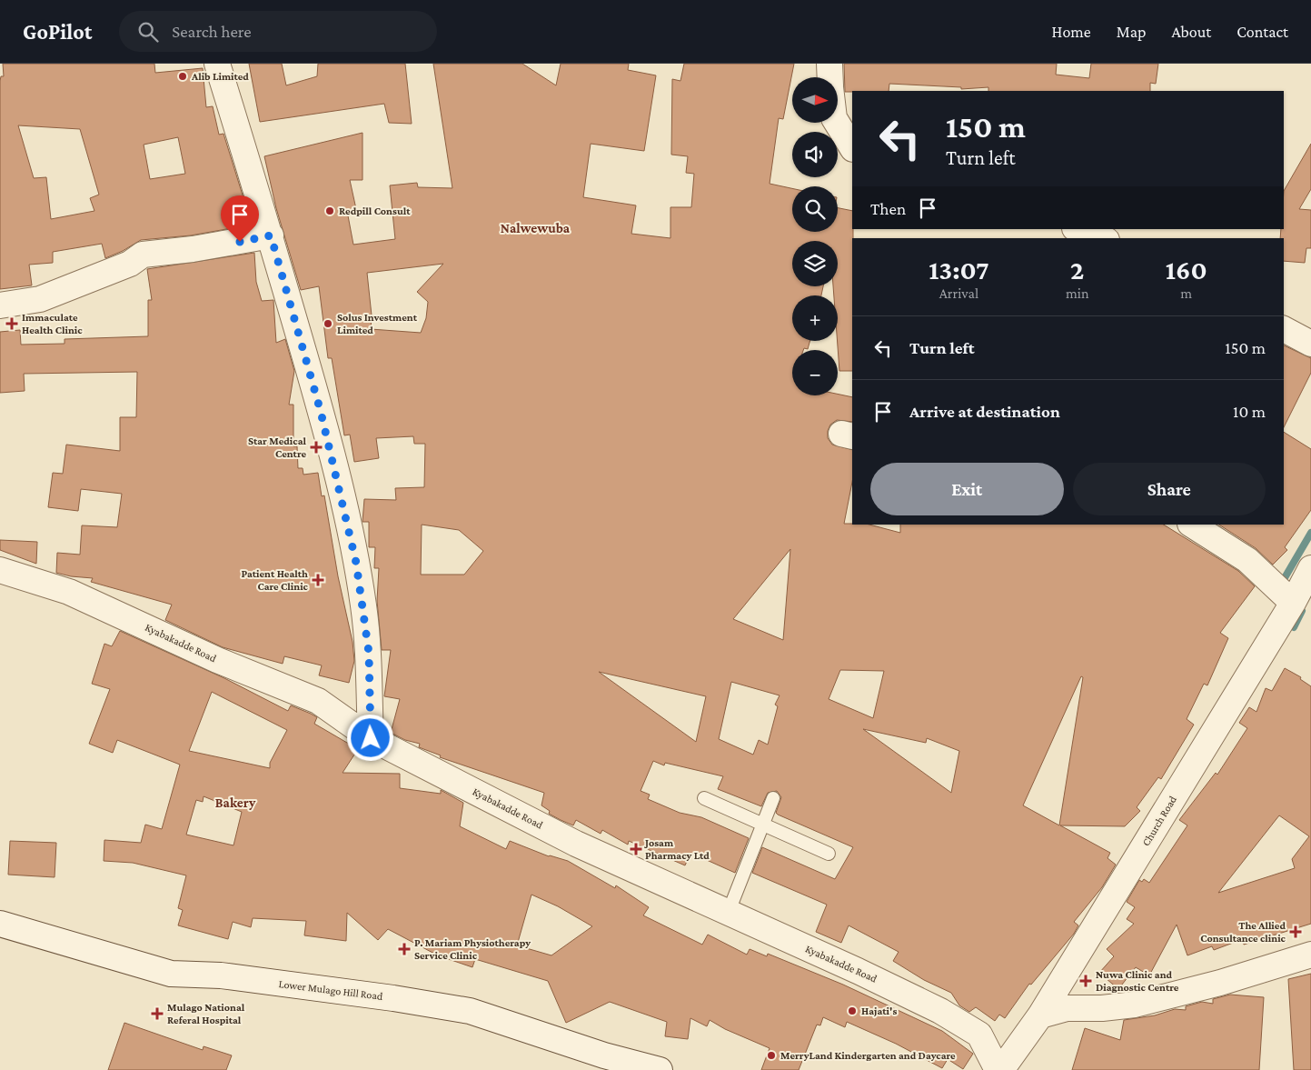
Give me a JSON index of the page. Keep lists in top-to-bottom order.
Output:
{
  "streets": {
    "street": ["Kyabakadde Road", "Church Road", "Lower Mulago Hill Road"]
  },
  "crossings": [
    ["Kyabakadde Road", "Church Road"]
  ],
  "districts": ["Nalwewuba", "Bakery"],
  "places": {
    "other": [
      "Alib Limited",
      "Redpill Consult",
      "Solus Investment Limited",
      "Hajati's",
      "MerryLand Kindergarten and Daycare"
    ],
    "health": [
      "Immaculate Health Clinic",
      "Star Medical Centre",
      "Patient Health Care Clinic",
      "Josam Pharmacy Ltd",
      "The Allied Consultance clinic",
      "P. Mariam Physiotherapy Service Clinic",
      "Nuwa Clinic and Diagnostic Centre",
      "Mulago National Referal Hospital"
    ]
  },
  "north": "right",
  "page": {
    "header": "GoPilot",
    "search": "Search here",
    "nav": [
      "Home",
      "Map",
      "About",
      "Contact"
    ],
    "map_buttons": ["+", "−"],
    "turn": ["150 m", "Turn left"],
    "then": "Then",
    "eta": [
      "13:07",
      "Arrival",
      "2",
      "min",
      "160",
      "m"
    ],
    "list": [
      {
        "name": "Turn left",
        "value": "150 m"
      },
      {
        "name": "Arrive at destination",
        "value": "10 m"
      }
    ],
    "buttons": ["Exit", "Share"]
  }
}
